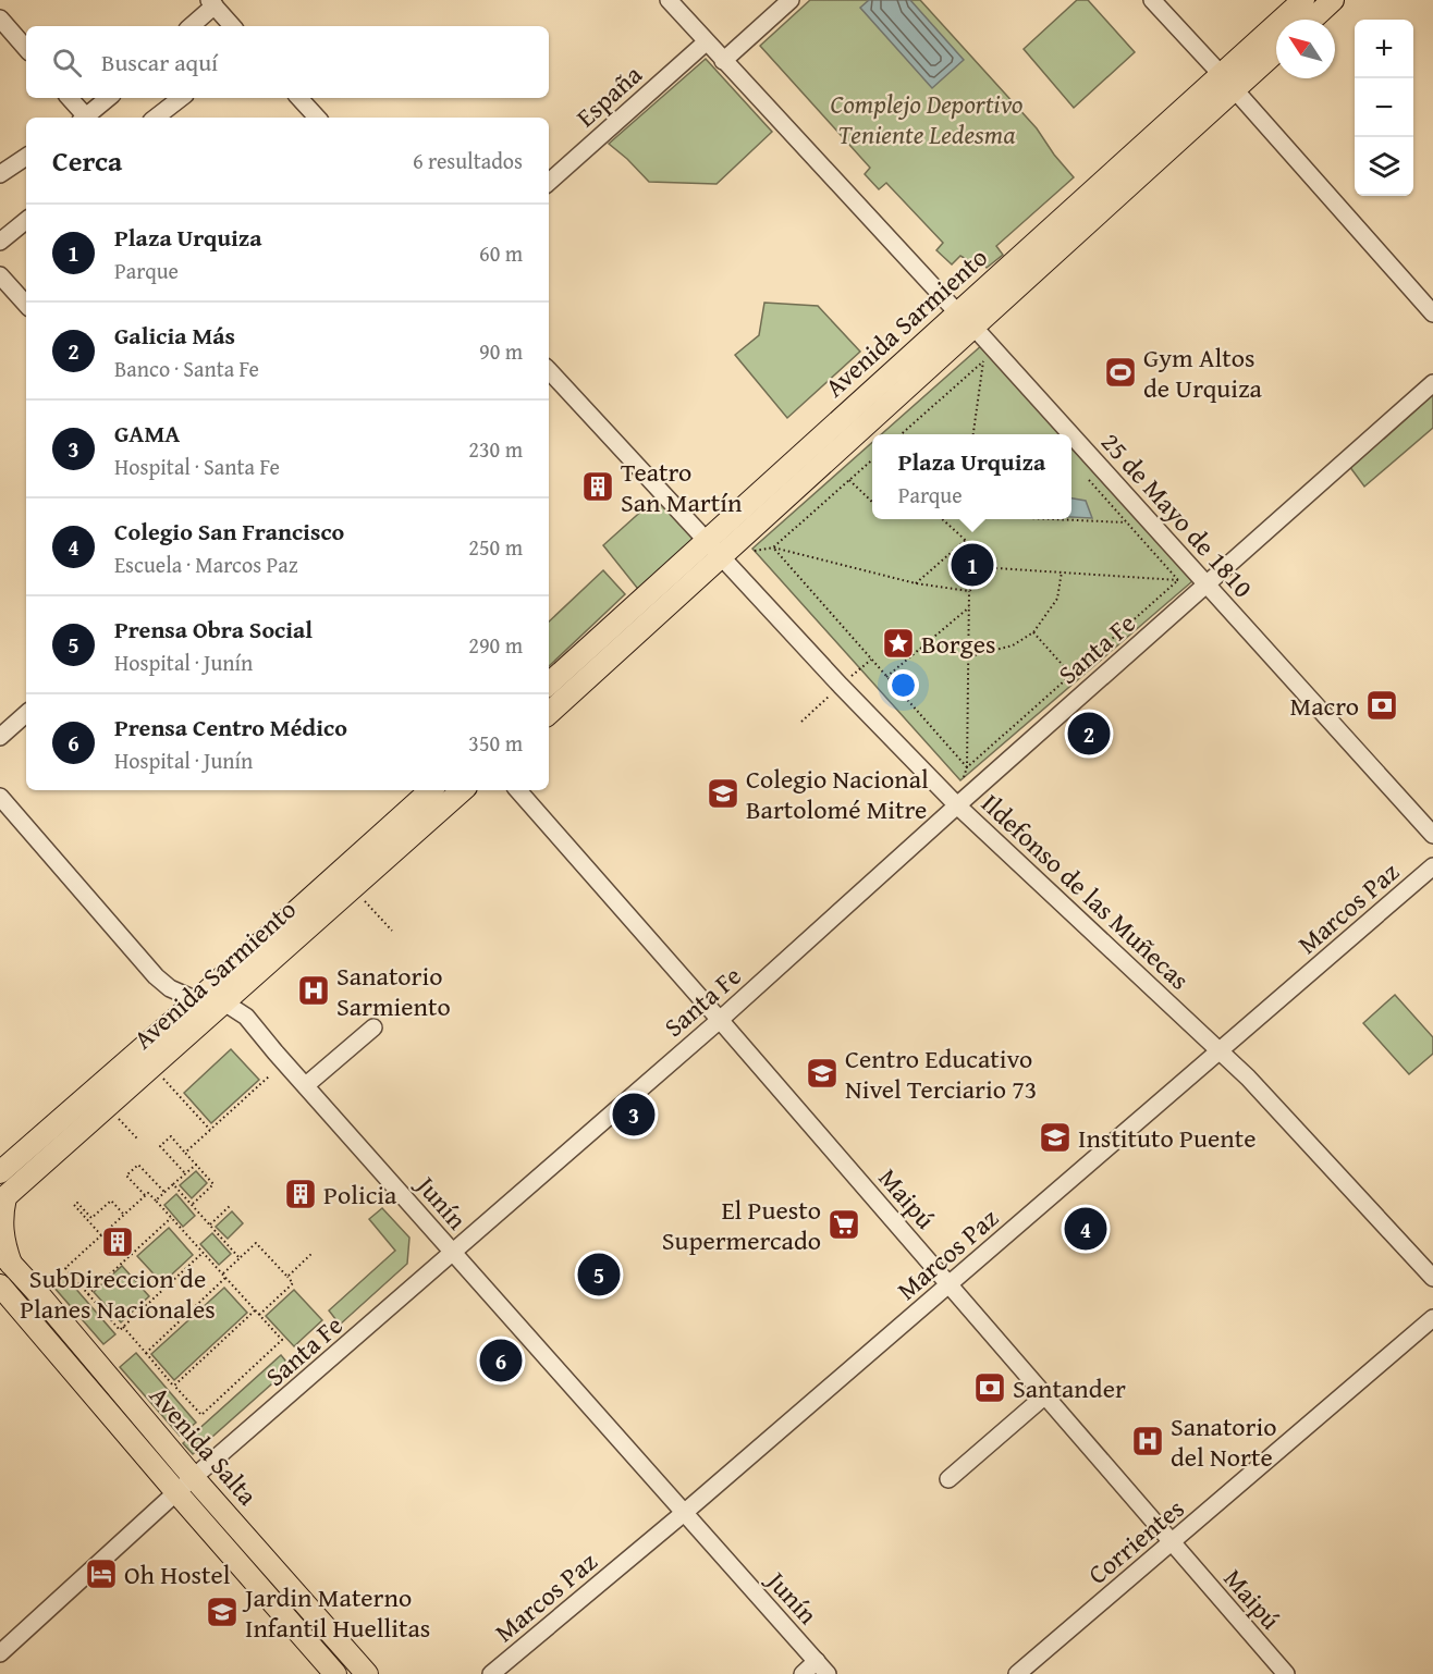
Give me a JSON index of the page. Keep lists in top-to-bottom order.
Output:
{
  "streets": {
    "main road": ["Avenida Sarmiento", "Avenida Salta"],
    "street": [
      "España",
      "25 de Mayo de 1810",
      "Santa Fe",
      "Ildefonso de las Muñecas",
      "Marcos Paz",
      "Maipú",
      "Junín",
      "Corrientes"
    ]
  },
  "crossings": [
    ["España", "25 de Mayo de 1810"],
    ["Avenida Sarmiento", "25 de Mayo de 1810"],
    ["Avenida Sarmiento", "Ildefonso de las Muñecas"],
    ["Avenida Sarmiento", "Junín"],
    ["25 de Mayo de 1810", "Santa Fe"],
    ["Santa Fe", "Ildefonso de las Muñecas"],
    ["Santa Fe", "Maipú"],
    ["Santa Fe", "Junín"],
    ["Santa Fe", "Avenida Salta"],
    ["Ildefonso de las Muñecas", "Marcos Paz"],
    ["Marcos Paz", "Maipú"],
    ["Marcos Paz", "Junín"],
    ["Maipú", "Corrientes"]
  ],
  "parks": ["Complejo Deportivo Teniente Ledesma"],
  "places": {
    "sports": ["Gym Altos de Urquiza"],
    "building": ["Teatro San Martín", "Policia", "SubDireccion de Planes Nacionales"],
    "place": ["Borges"],
    "bank": ["Macro", "Santander"],
    "school or university": [
      "Colegio Nacional Bartolomé Mitre",
      "Centro Educativo Nivel Terciario 73",
      "Instituto Puente",
      "Jardin Materno Infantil Huellitas"
    ],
    "hospital": ["Sanatorio Sarmiento", "Sanatorio del Norte"],
    "supermarket": ["El Puesto Supermercado"],
    "hotel": ["Oh Hostel"]
  },
  "north": "top left",
  "page": {
    "map_buttons": ["+", "−"],
    "search": "Buscar aquí",
    "heading": ["Cerca", "6 resultados"],
    "list": [
      {
        "mark": "1",
        "name": "Plaza Urquiza",
        "note": "Parque",
        "value": "60 m"
      },
      {
        "mark": "2",
        "name": "Galicia Más",
        "note": "Banco · Santa Fe",
        "value": "90 m"
      },
      {
        "mark": "3",
        "name": "GAMA",
        "note": "Hospital · Santa Fe",
        "value": "230 m"
      },
      {
        "mark": "4",
        "name": "Colegio San Francisco",
        "note": "Escuela · Marcos Paz",
        "value": "250 m"
      },
      {
        "mark": "5",
        "name": "Prensa Obra Social",
        "note": "Hospital · Junín",
        "value": "290 m"
      },
      {
        "mark": "6",
        "name": "Prensa Centro Médico",
        "note": "Hospital · Junín",
        "value": "350 m"
      }
    ],
    "popup": ["Plaza Urquiza", "Parque"],
    "pins": [
      "1",
      "2",
      "3",
      "4",
      "5",
      "6"
    ]
  }
}
